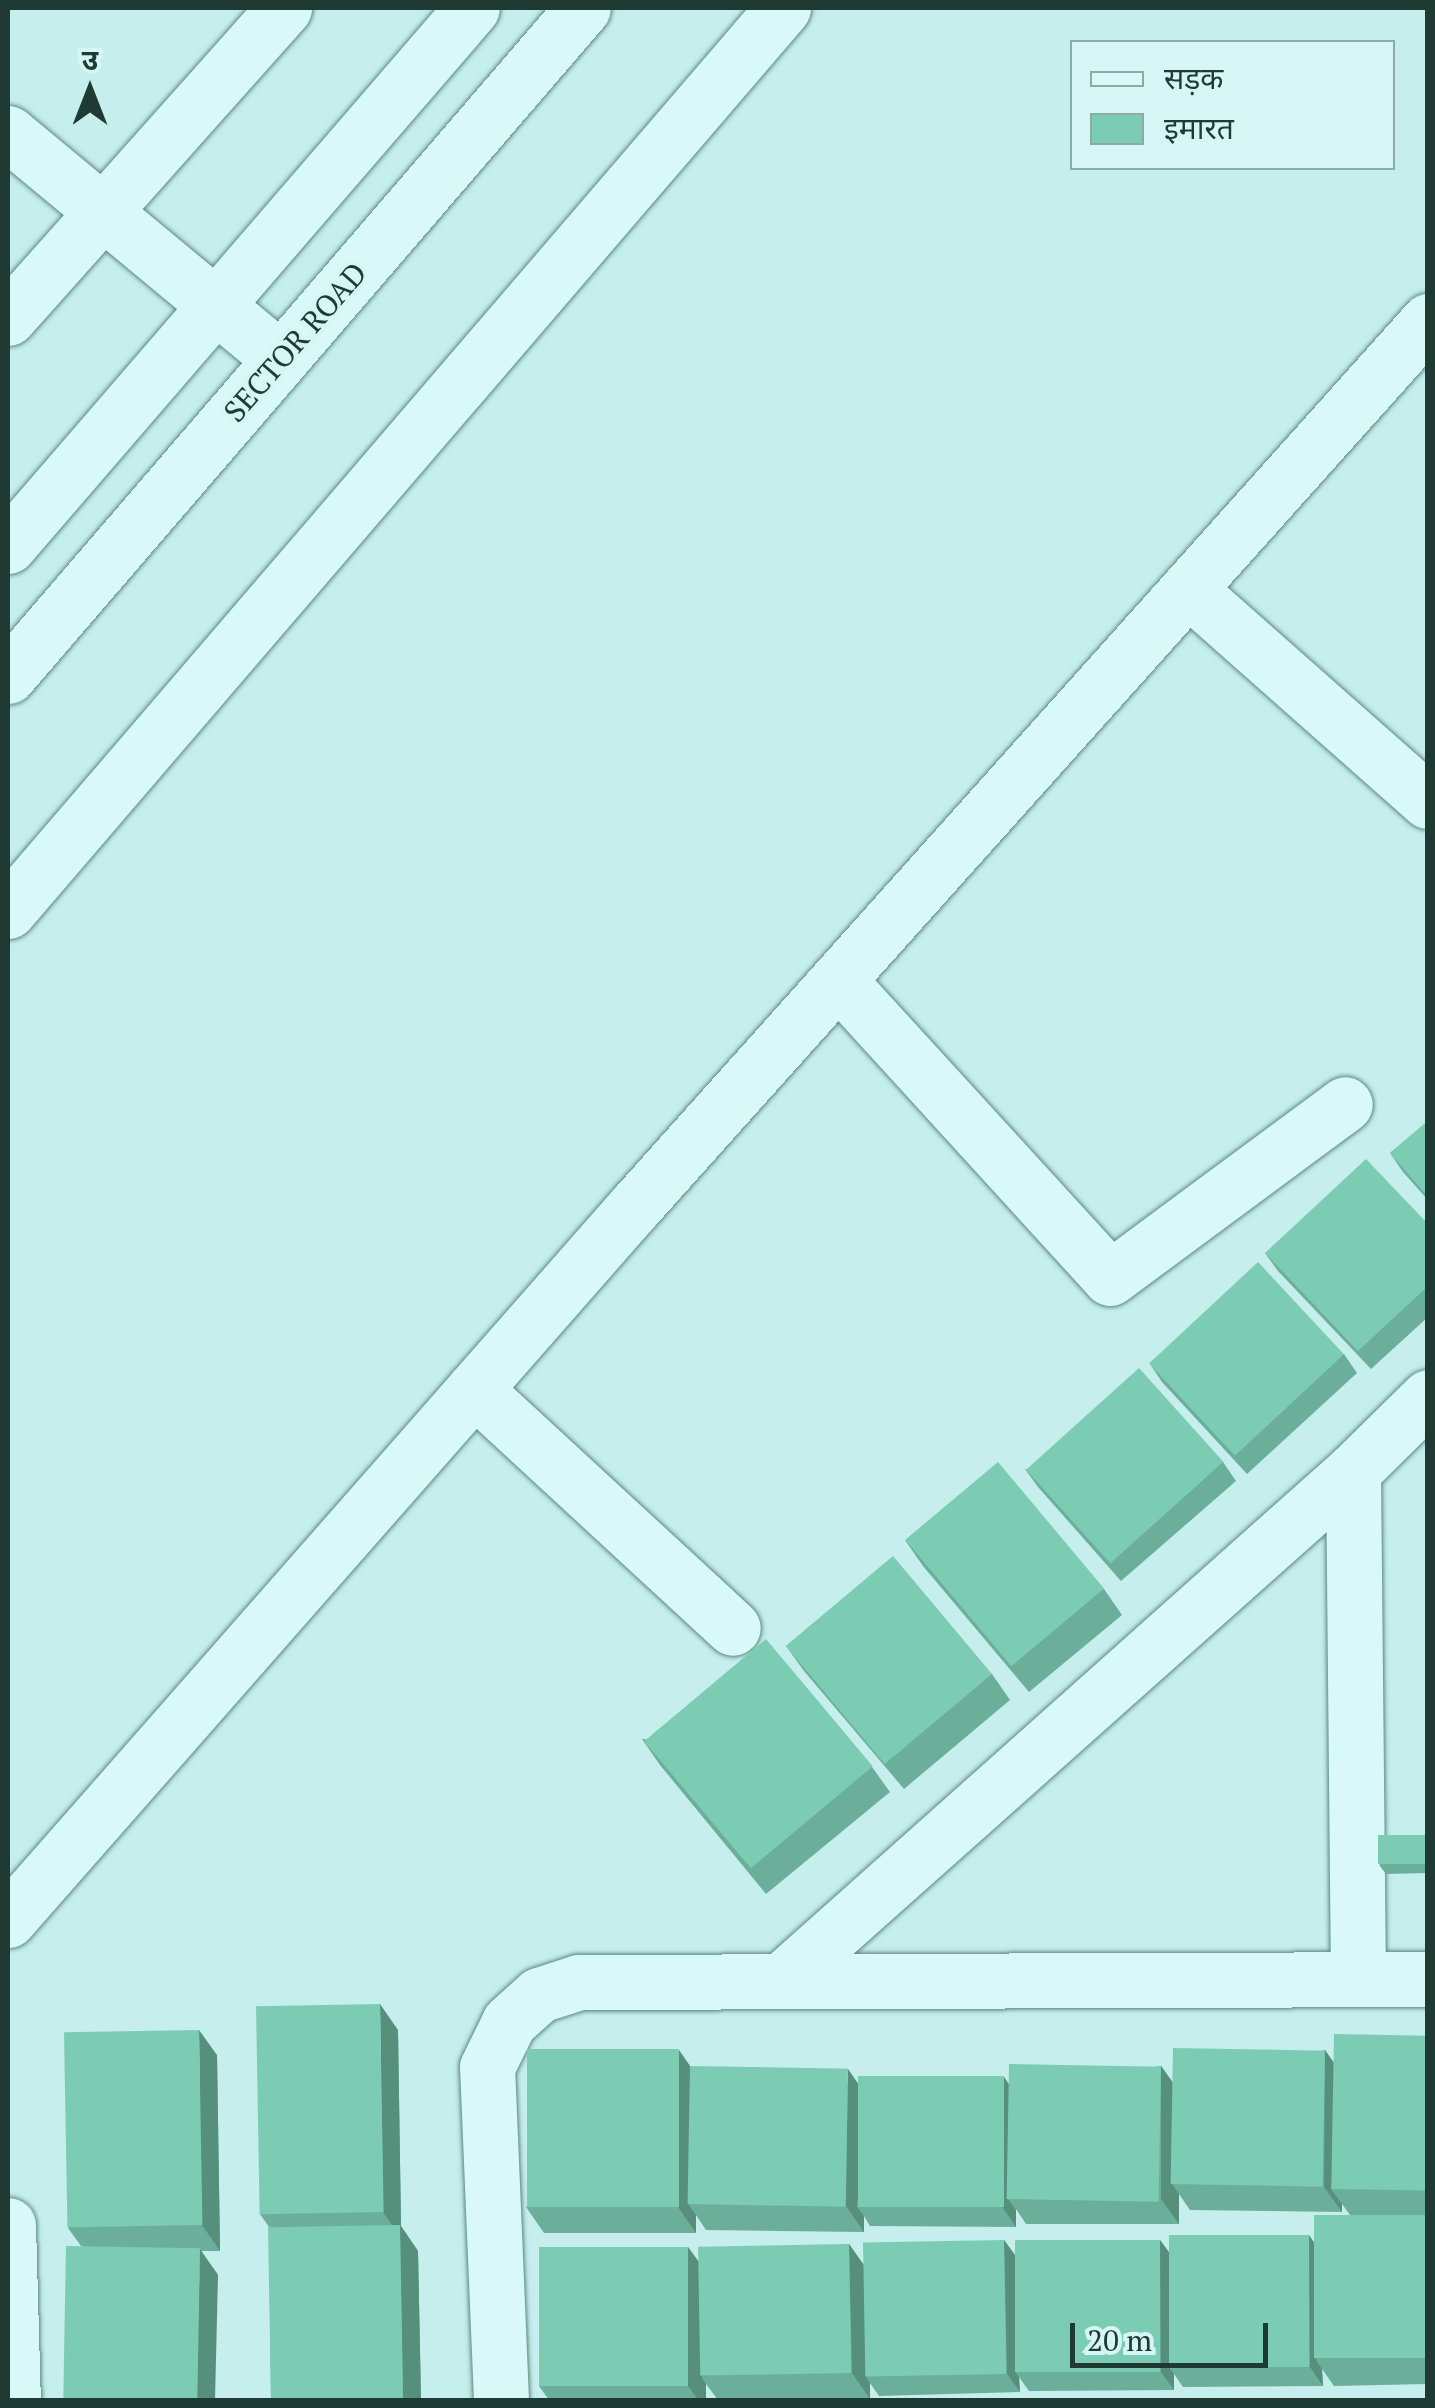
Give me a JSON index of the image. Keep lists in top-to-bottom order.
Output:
{
  "streets": {
    "street": ["SECTOR ROAD"]
  },
  "legend": ["सड़क", "इमारत"],
  "scale_bar": "20 m",
  "north": "top"
}
